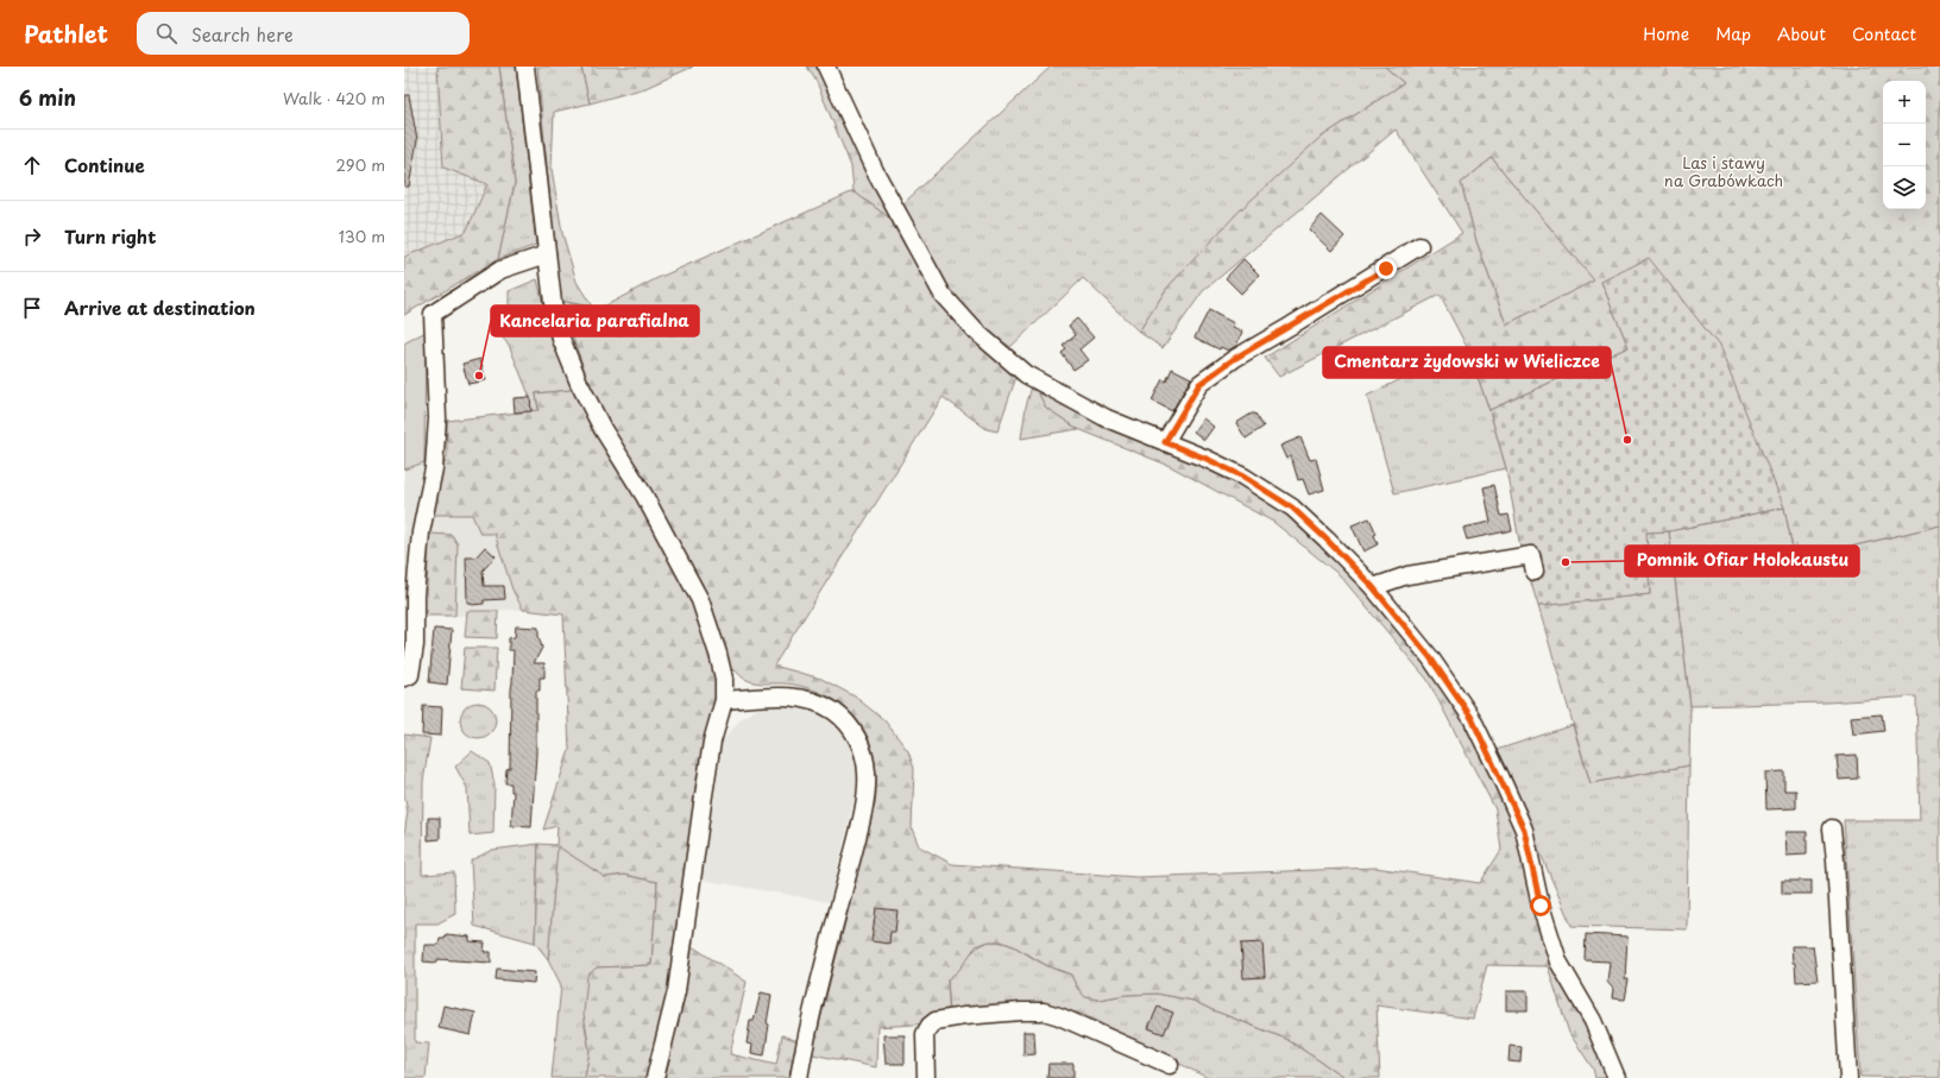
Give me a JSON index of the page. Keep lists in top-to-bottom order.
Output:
{
  "parks": ["Las i stawy na Grabówkach"],
  "places": ["Kancelaria parafialna", "Cmentarz żydowski w Wieliczce", "Pomnik Ofiar Holokaustu"],
  "page": {
    "header": "Pathlet",
    "search": "Search here",
    "nav": [
      "Home",
      "Map",
      "About",
      "Contact"
    ],
    "heading": ["6 min", "Walk · 420 m"],
    "map_buttons": ["+", "−"],
    "list": [
      ["Continue", "290 m"],
      ["Turn right", "130 m"],
      "Arrive at destination"
    ]
  }
}
